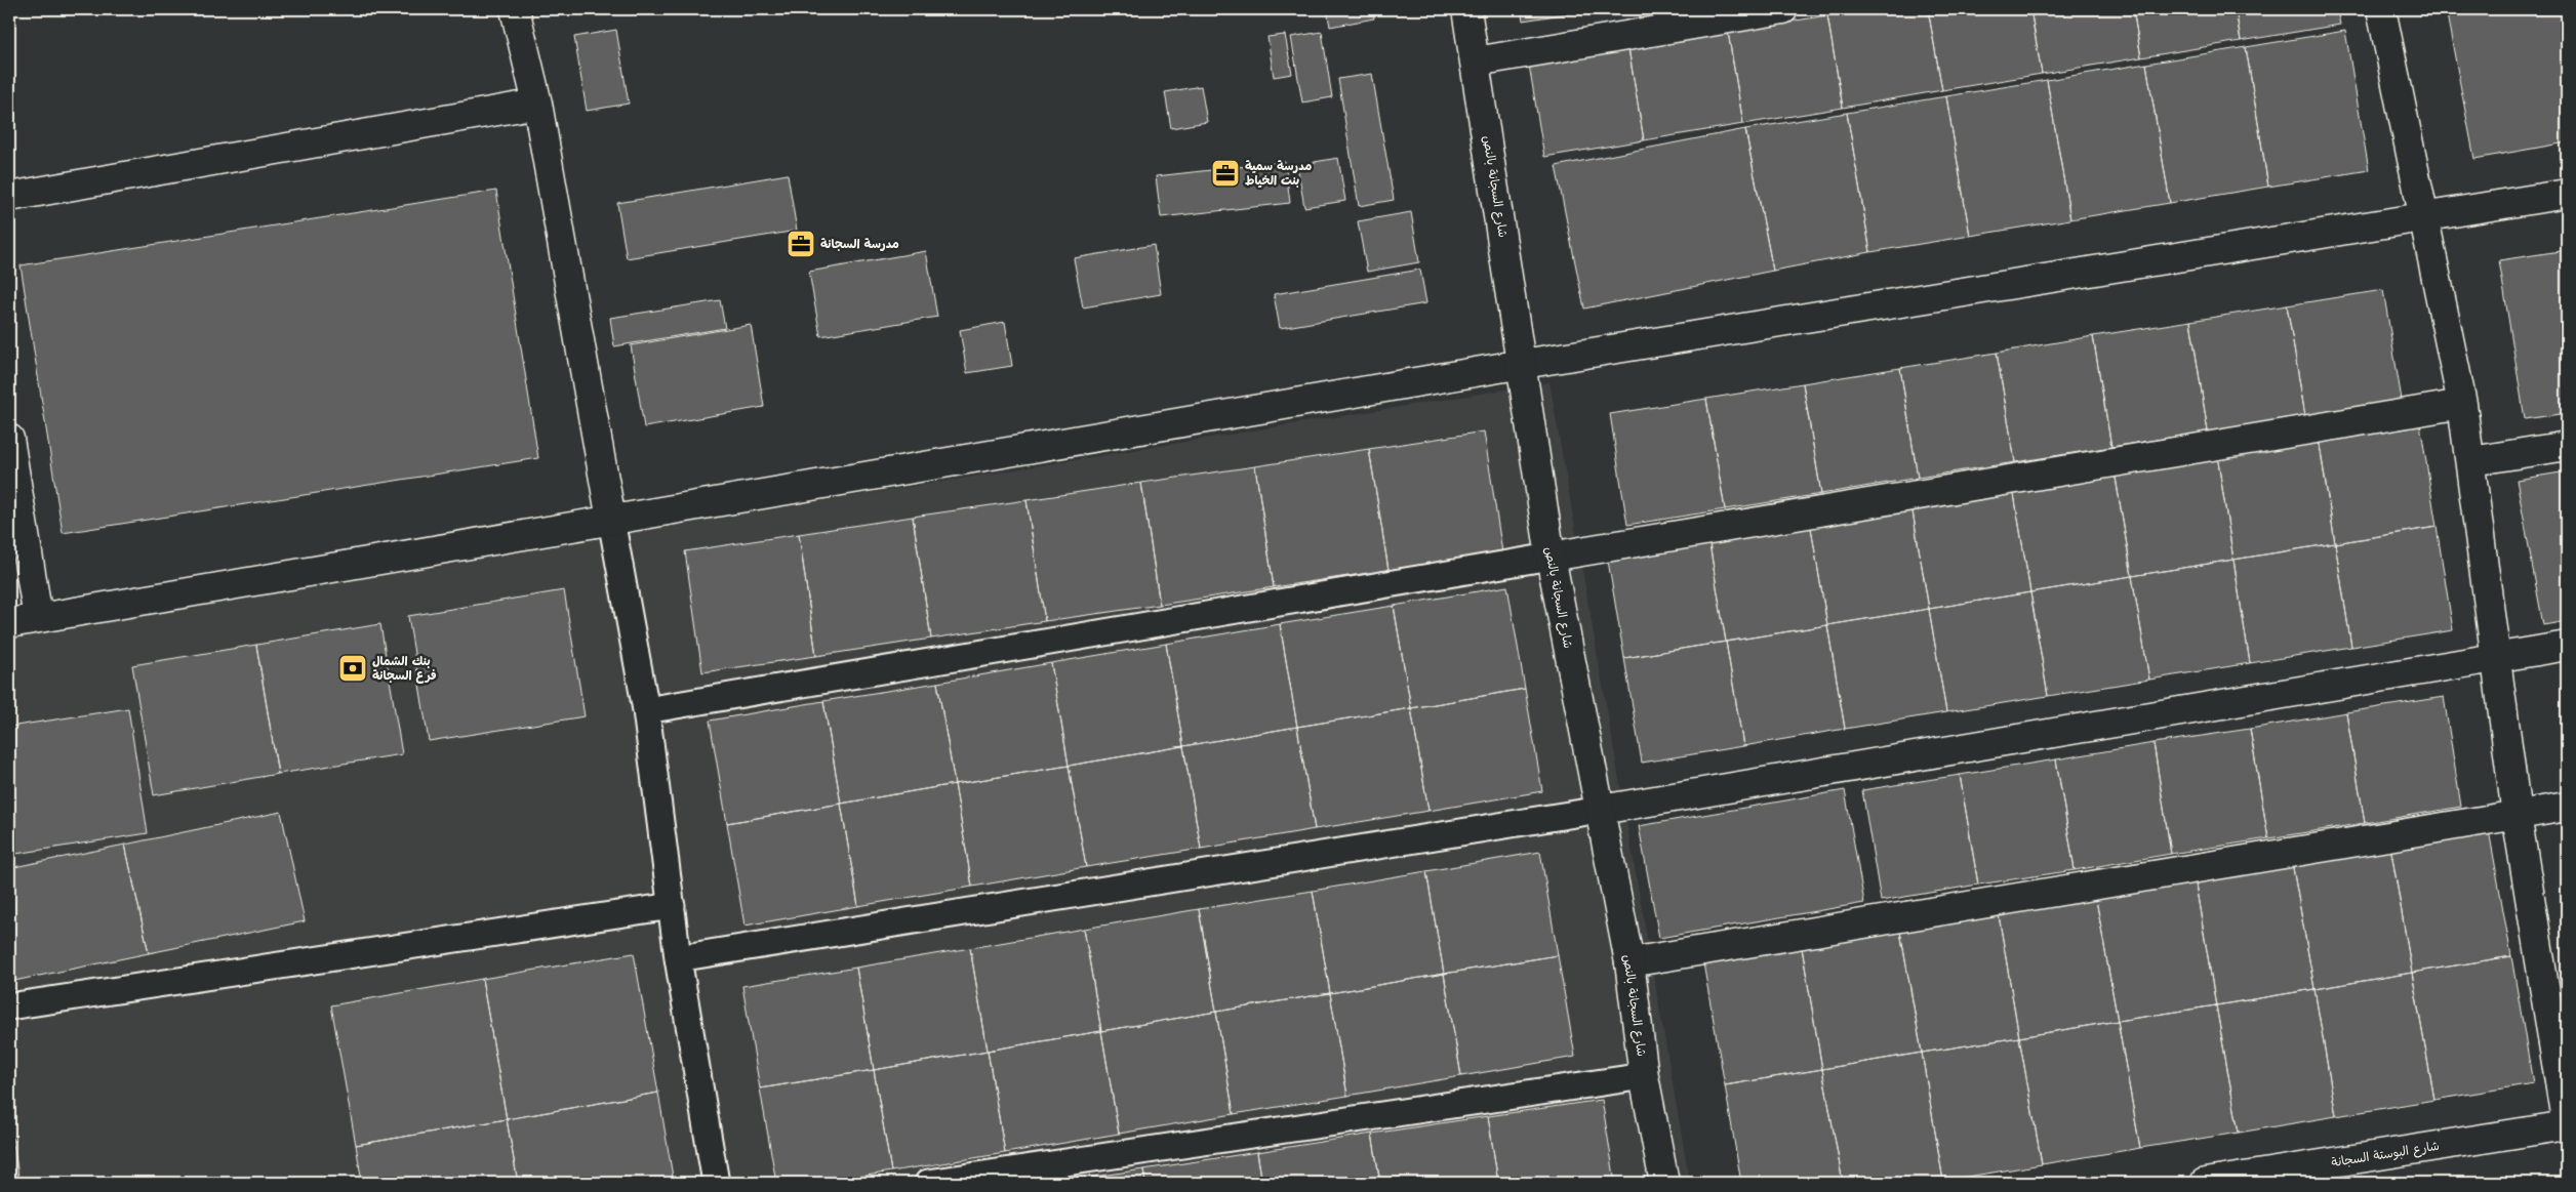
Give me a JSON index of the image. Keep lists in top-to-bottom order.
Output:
{
  "streets": {
    "street": ["شارع السجانة بالنص", "شارع البوستة السجانة"]
  },
  "places": {
    "office": ["مدرسة سمية بنت الخياط", "مدرسة السجانة"],
    "bank": ["بنك الشمال فرع السجانة"]
  }
}
